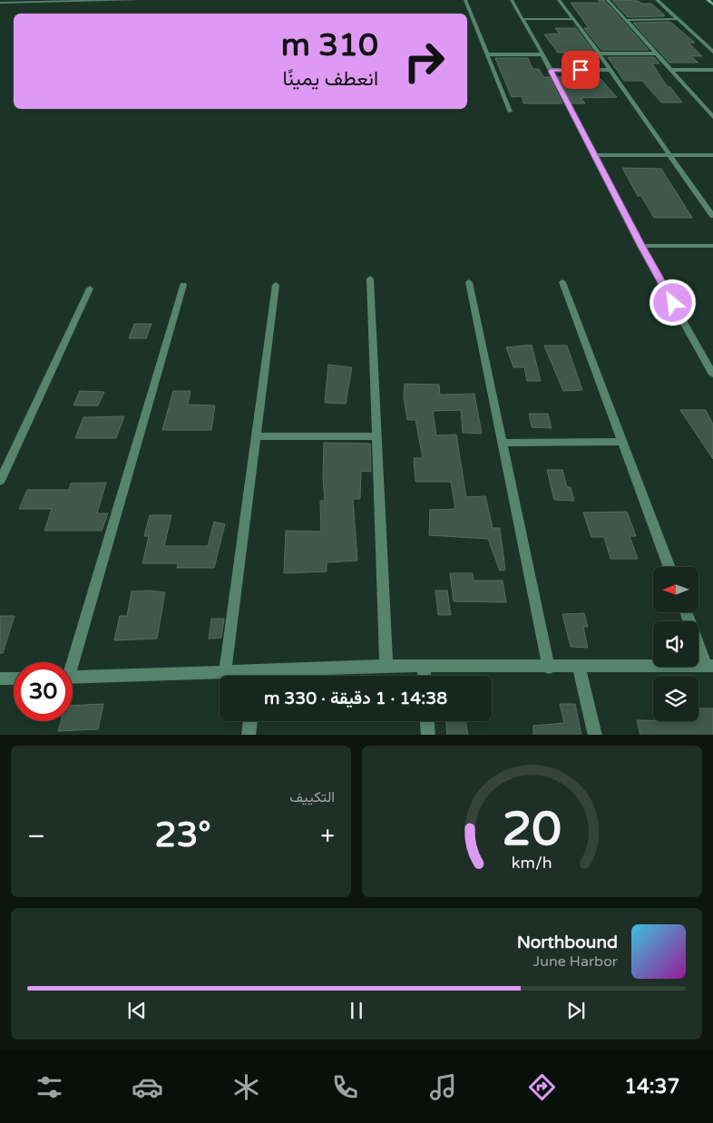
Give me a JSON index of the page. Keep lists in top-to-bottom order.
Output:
{
  "north": "left",
  "page": {
    "turn": ["310 m", "انعطف يمينًا"],
    "limit": "30",
    "trip": "14:38 · 1 دقيقة · 330 m",
    "tile": "التكييف",
    "heat": ["−", "23°", "+"],
    "song": ["Northbound", "June Harbor"],
    "tabs": "14:37",
    "gauge": ["20", "km/h"]
  }
}
